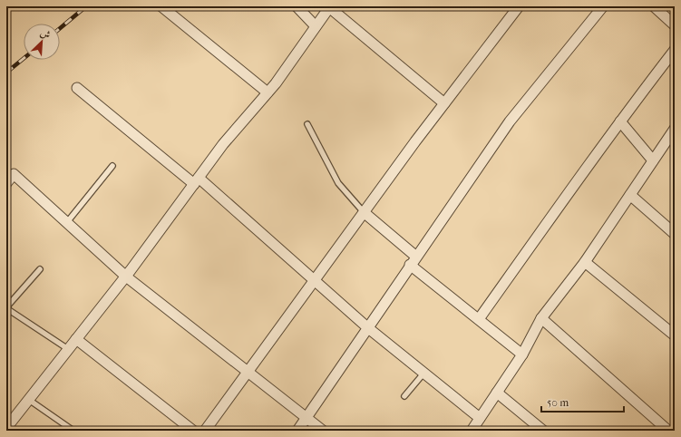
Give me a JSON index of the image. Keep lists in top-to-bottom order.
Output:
{
  "scale_bar": "50 m",
  "north": "top right"
}
